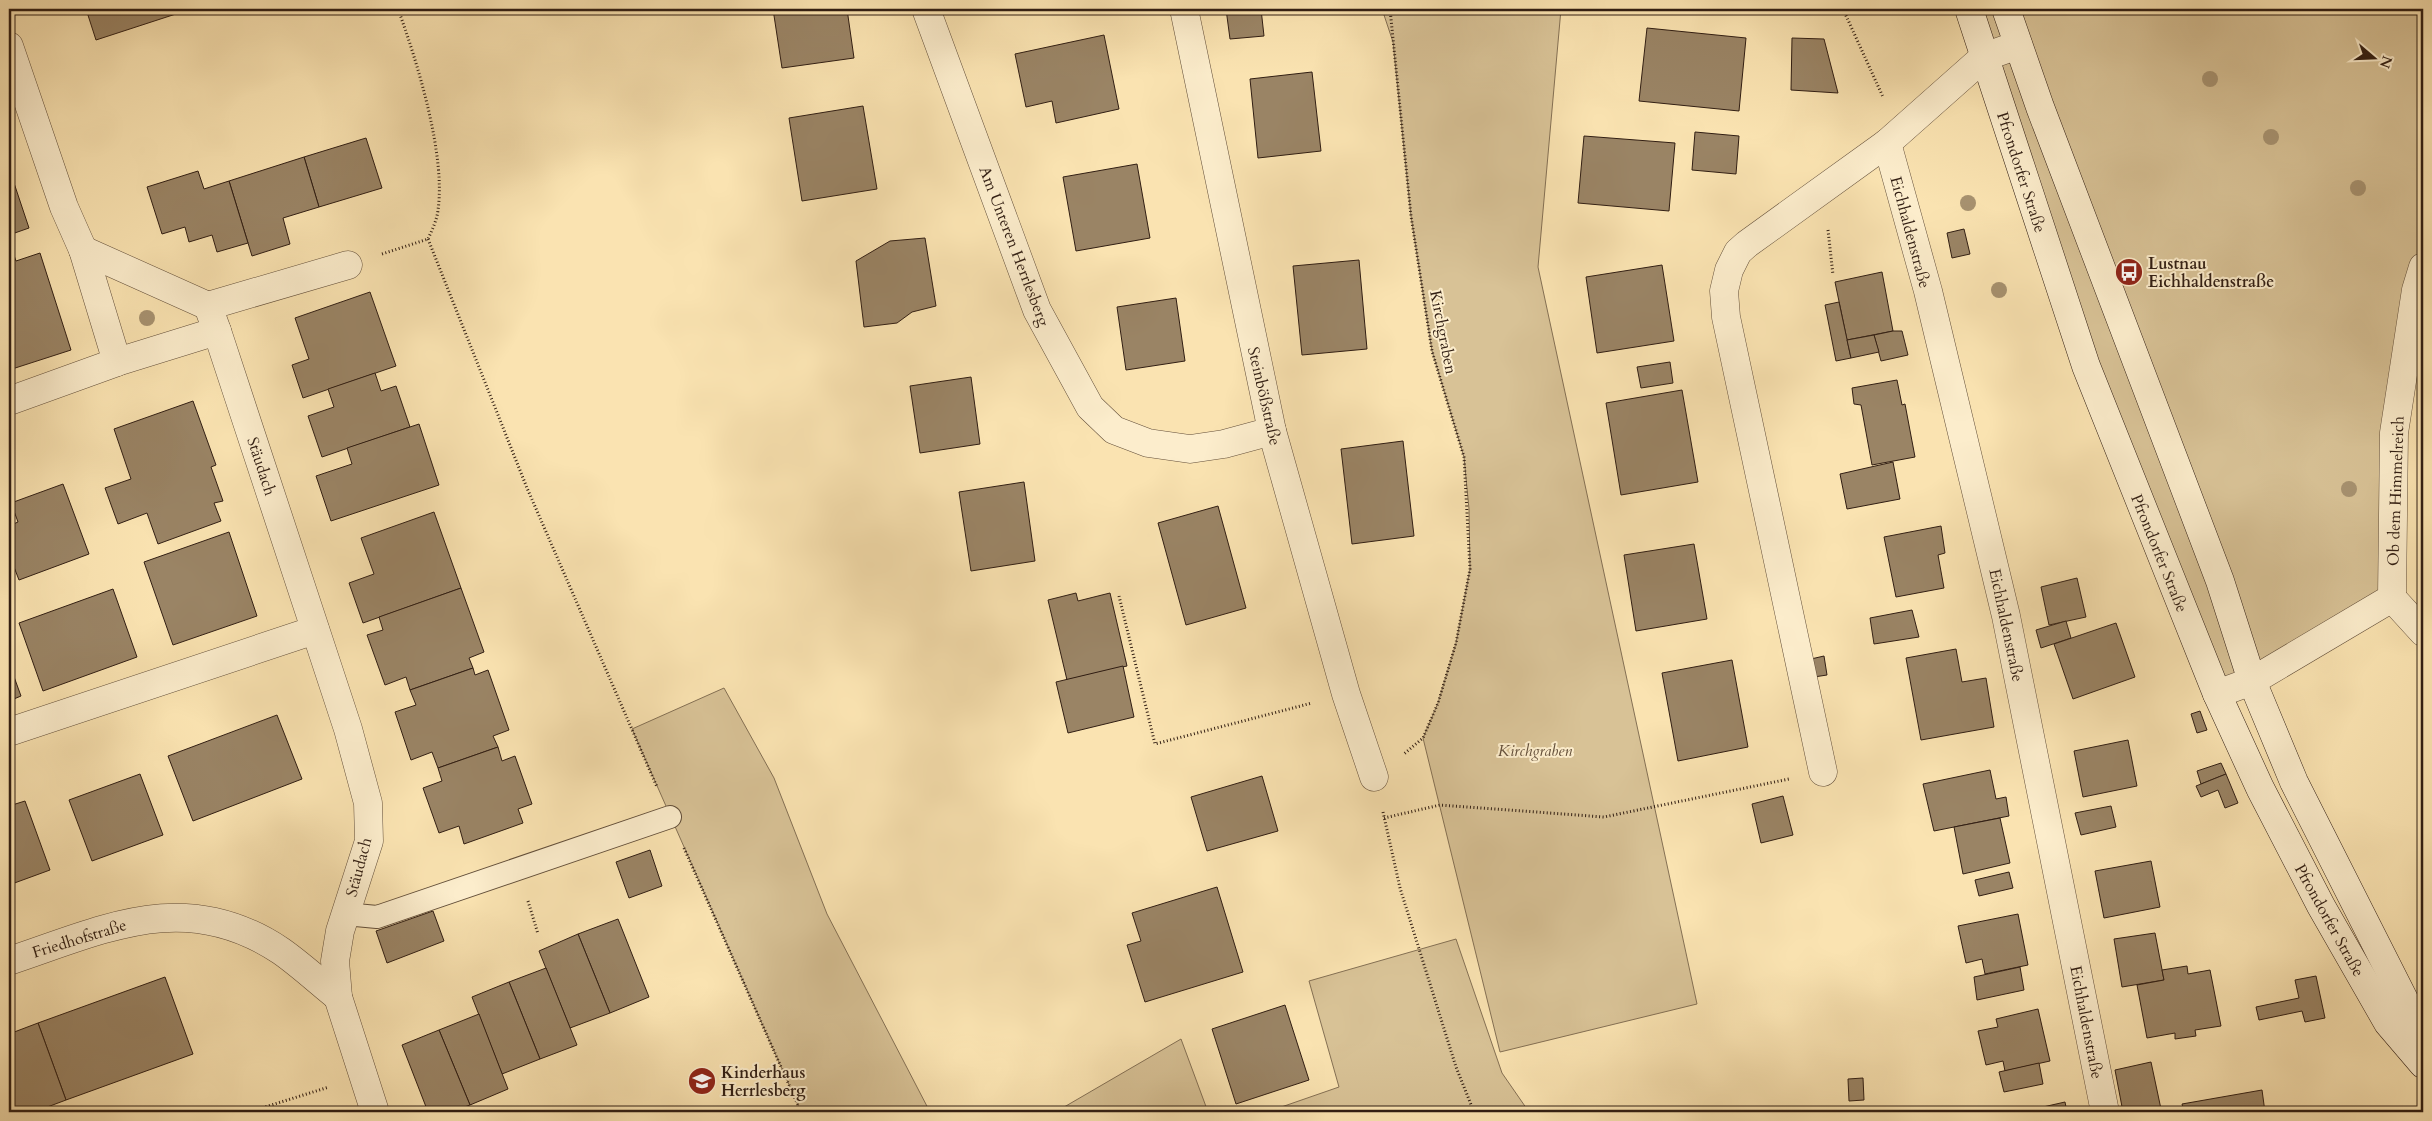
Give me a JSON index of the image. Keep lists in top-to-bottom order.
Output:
{
  "streets": {
    "street": [
      "Pfrondorfer Straße",
      "Eichhaldenstraße",
      "Am Unteren Herrlesberg",
      "Steinbößstraße",
      "Stäudach",
      "Ob dem Himmelreich",
      "Friedhofstraße"
    ],
    "path": ["Kirchgraben"]
  },
  "crossings": [
    ["Am Unteren Herrlesberg", "Steinbößstraße"],
    ["Kirchgraben", "Steinbößstraße"],
    ["Stäudach", "Friedhofstraße"]
  ],
  "parks": ["Kirchgraben"],
  "places": {
    "bus stop": ["Lustnau Eichhaldenstraße"],
    "school or university": ["Kinderhaus Herrlesberg"]
  },
  "north": "right"
}
